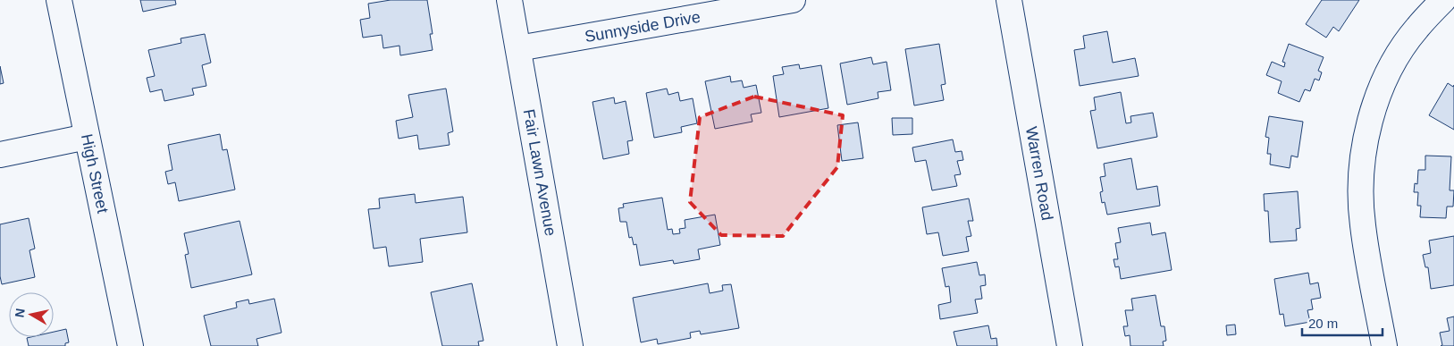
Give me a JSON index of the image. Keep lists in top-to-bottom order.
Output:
{
  "streets": {
    "street": [
      "Sunnyside Drive",
      "Fair Lawn Avenue",
      "High Street",
      "Warren Road"
    ]
  },
  "crossings": [
    ["Sunnyside Drive", "Fair Lawn Avenue"]
  ],
  "scale_bar": "20 m",
  "north": "left"
}
